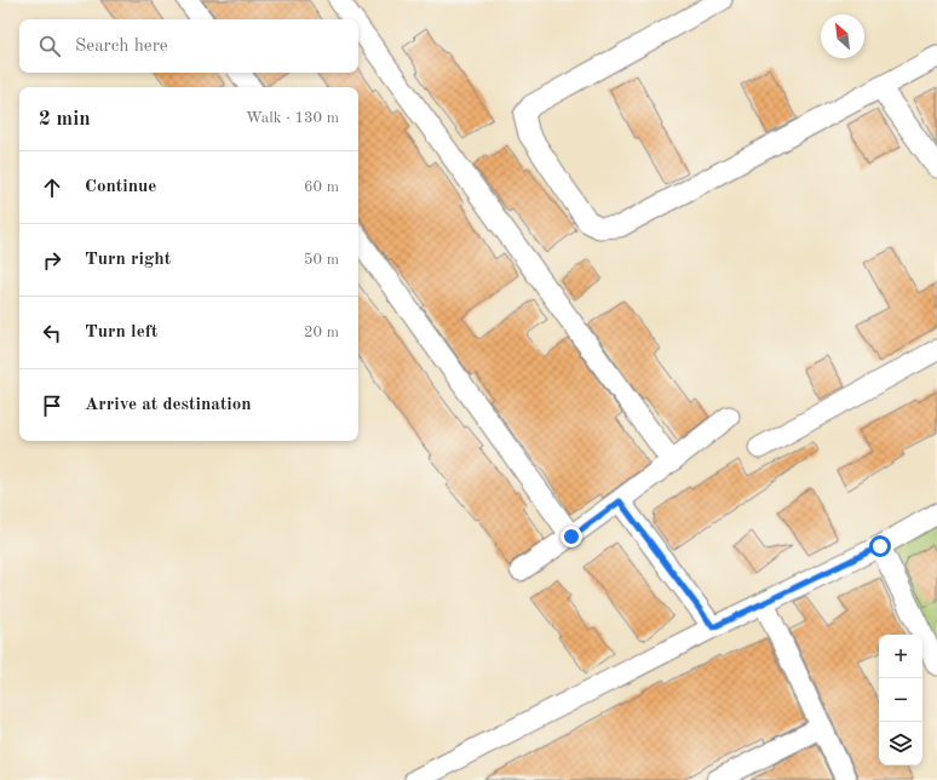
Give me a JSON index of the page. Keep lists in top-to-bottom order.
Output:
{
  "north": "top left",
  "page": {
    "search": "Search here",
    "heading": ["2 min", "Walk · 130 m"],
    "list": [
      ["Continue", "60 m"],
      ["Turn right", "50 m"],
      ["Turn left", "20 m"],
      "Arrive at destination"
    ],
    "map_buttons": ["+", "−"]
  }
}
